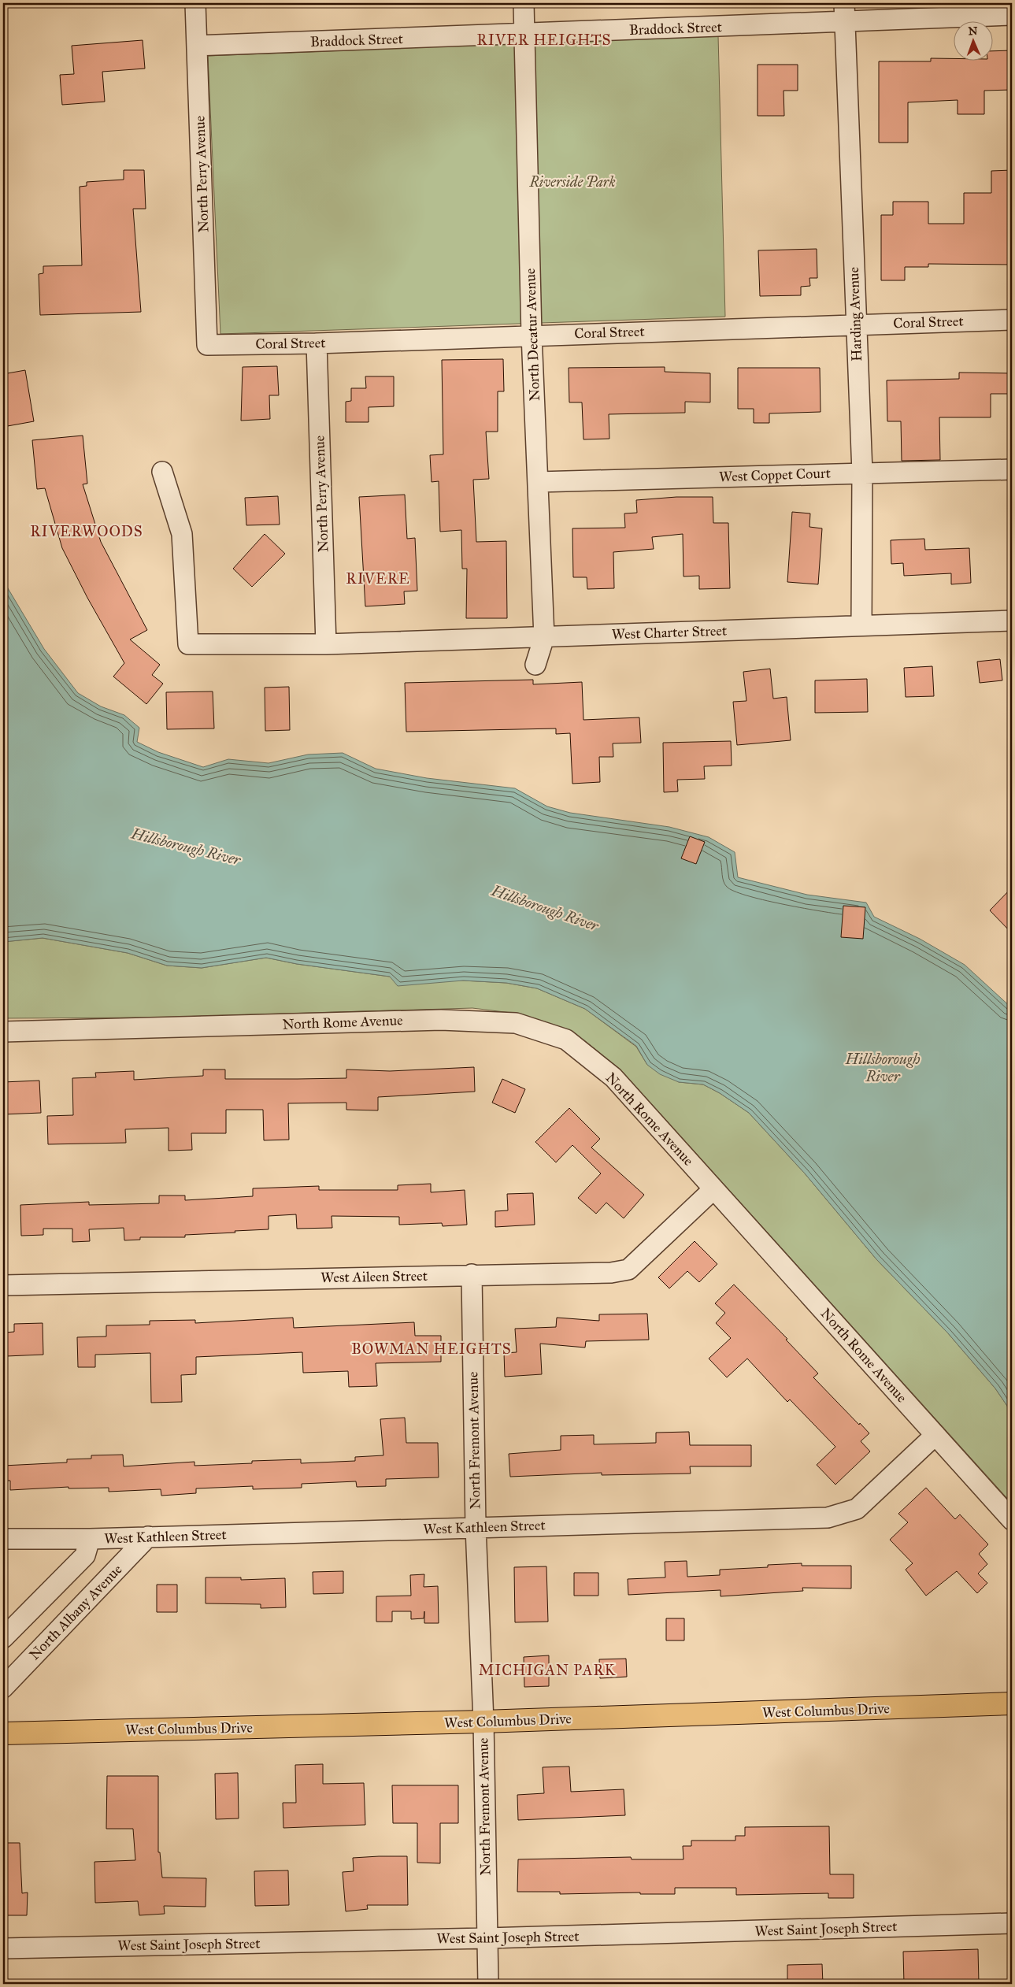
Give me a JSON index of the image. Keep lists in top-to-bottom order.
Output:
{
  "streets": {
    "main road": ["West Columbus Drive"],
    "street": [
      "Braddock Street",
      "North Perry Avenue",
      "Harding Avenue",
      "Coral Street",
      "North Decatur Avenue",
      "West Coppet Court",
      "West Charter Street",
      "North Rome Avenue",
      "West Aileen Street",
      "North Fremont Avenue",
      "West Kathleen Street",
      "North Albany Avenue",
      "West Saint Joseph Street"
    ]
  },
  "crossings": [
    ["Braddock Street", "North Perry Avenue"],
    ["Braddock Street", "Harding Avenue"],
    ["Braddock Street", "North Decatur Avenue"],
    ["North Perry Avenue", "Coral Street"],
    ["North Perry Avenue", "West Charter Street"],
    ["Harding Avenue", "Coral Street"],
    ["Harding Avenue", "West Coppet Court"],
    ["Harding Avenue", "West Charter Street"],
    ["Coral Street", "North Decatur Avenue"],
    ["North Decatur Avenue", "West Coppet Court"],
    ["North Decatur Avenue", "West Charter Street"],
    ["North Rome Avenue", "West Aileen Street"],
    ["North Rome Avenue", "West Kathleen Street"],
    ["West Aileen Street", "North Fremont Avenue"],
    ["North Fremont Avenue", "West Kathleen Street"],
    ["North Fremont Avenue", "West Columbus Drive"],
    ["North Fremont Avenue", "West Saint Joseph Street"],
    ["West Kathleen Street", "North Albany Avenue"]
  ],
  "districts": [
    "RIVER HEIGHTS",
    "RIVERWOODS",
    "RIVERE",
    "BOWMAN HEIGHTS",
    "MICHIGAN PARK"
  ],
  "water": ["Hillsborough River"],
  "parks": ["Riverside Park"],
  "north": "top"
}
